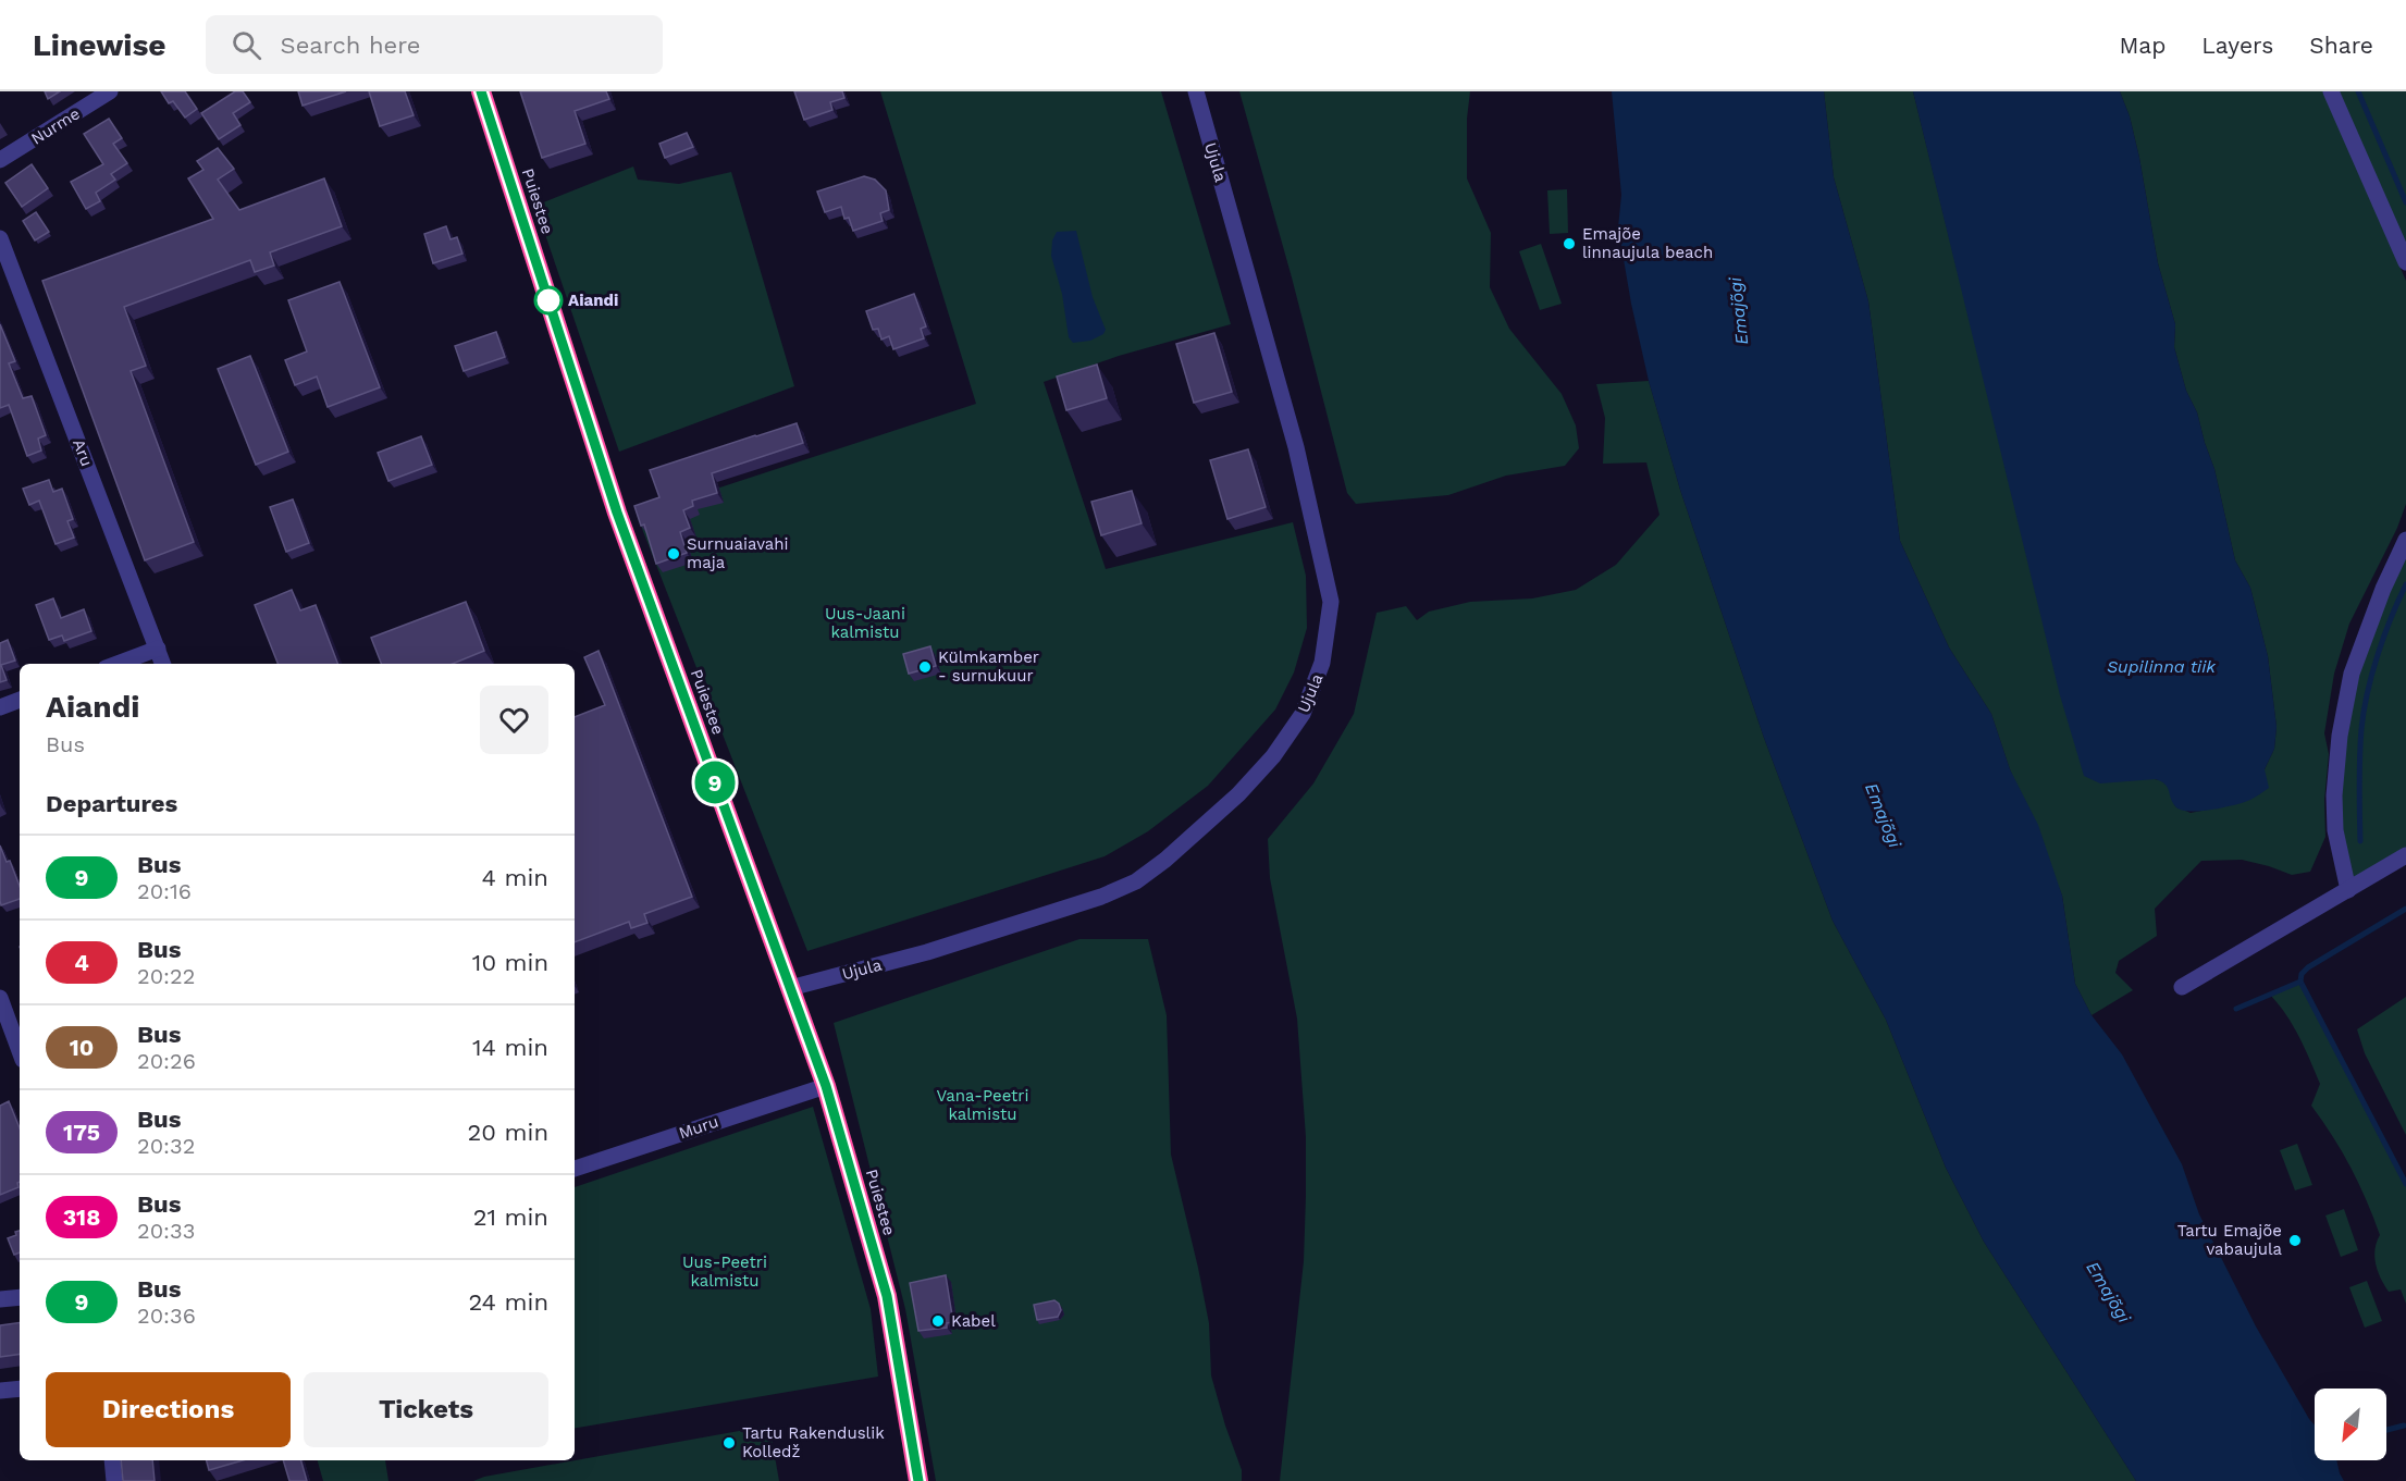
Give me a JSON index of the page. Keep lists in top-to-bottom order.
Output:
{
  "streets": {
    "highway": ["Puiestee"],
    "street": [
      "Nurme",
      "Ujula",
      "Aru",
      "Muru"
    ]
  },
  "crossings": [
    ["Ujula", "Puiestee"],
    ["Puiestee", "Muru"]
  ],
  "water": ["Emajõgi", "Supilinna tiik"],
  "parks": ["Uus-Jaani kalmistu", "Vana-Peetri kalmistu", "Uus-Peetri kalmistu"],
  "places": [
    "Emajõe linnaujula beach",
    "Aiandi",
    "Surnuaiavahi maja",
    "Külmkamber - surnukuur",
    "Tartu Emajõe vabaujula",
    "Kabel",
    "Tartu Rakenduslik Kolledž"
  ],
  "lines": ["bus line 9"],
  "north": "bottom left",
  "page": {
    "header": "Linewise",
    "search": "Search here",
    "nav": ["Map", "Layers", "Share"],
    "on_map": "9",
    "heading": [
      ["Aiandi", "Bus"],
      "Departures"
    ],
    "list": [
      {
        "mark": "9",
        "name": "Bus",
        "note": "20:16",
        "value": "4 min"
      },
      {
        "mark": "4",
        "name": "Bus",
        "note": "20:22",
        "value": "10 min"
      },
      {
        "mark": "10",
        "name": "Bus",
        "note": "20:26",
        "value": "14 min"
      },
      {
        "mark": "175",
        "name": "Bus",
        "note": "20:32",
        "value": "20 min"
      },
      {
        "mark": "318",
        "name": "Bus",
        "note": "20:33",
        "value": "21 min"
      },
      {
        "mark": "9",
        "name": "Bus",
        "note": "20:36",
        "value": "24 min"
      }
    ],
    "buttons": ["Directions", "Tickets"]
  }
}
